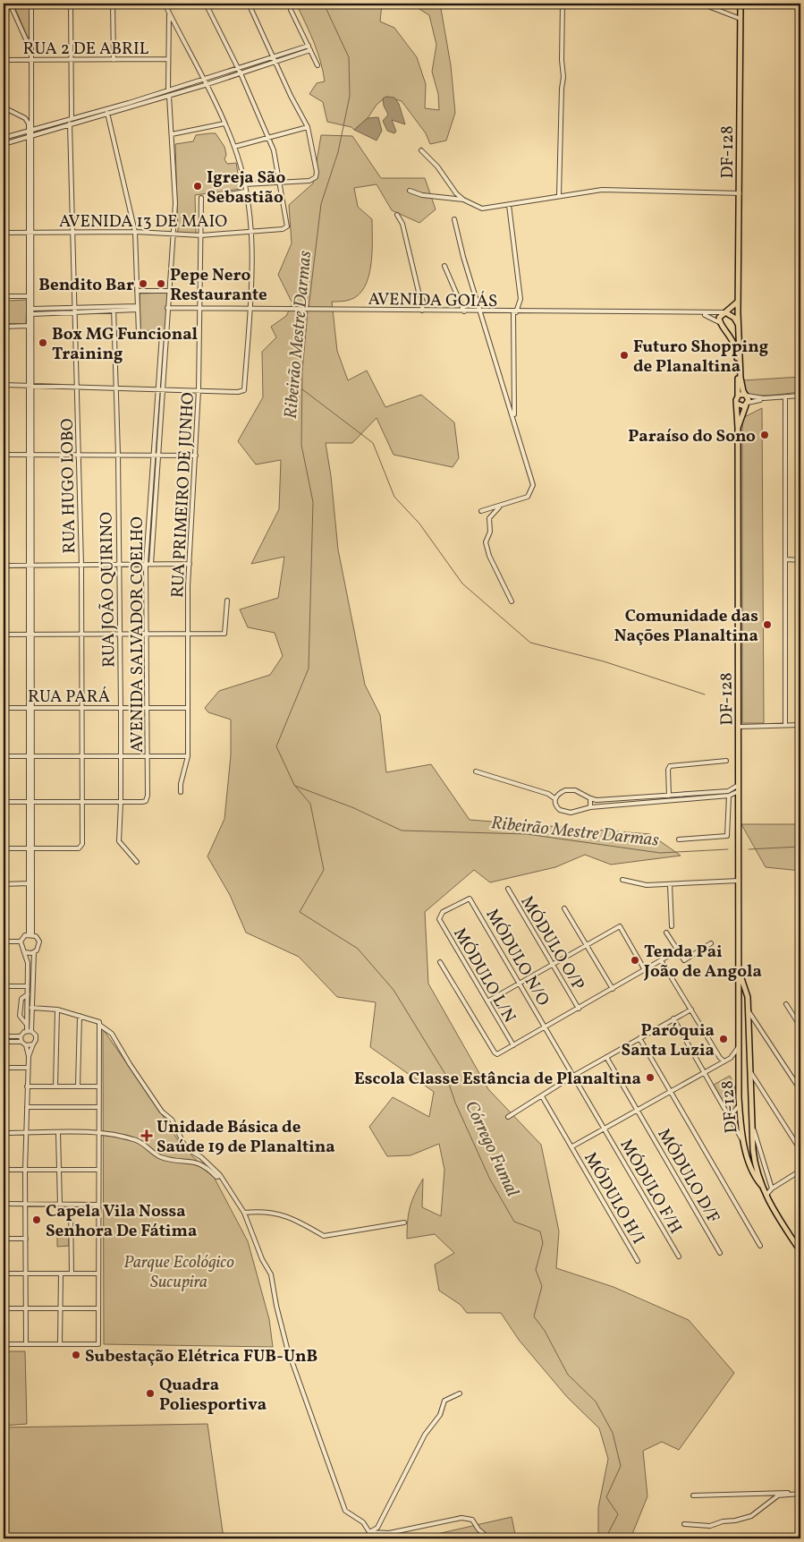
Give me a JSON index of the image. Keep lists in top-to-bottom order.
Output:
{
  "streets": {
    "main road": ["DF-128"],
    "street": [
      "RUA 2 DE ABRIL",
      "AVENIDA 13 DE MAIO",
      "AVENIDA GOIÁS",
      "RUA HUGO LOBO",
      "RUA PRIMEIRO DE JUNHO",
      "RUA JOÃO QUIRINO",
      "AVENIDA SALVADOR COELHO",
      "RUA PARÁ",
      "MÓDULO O/P",
      "MÓDULO N/O",
      "MÓDULO L/N",
      "MÓDULO D/F",
      "MÓDULO F/H",
      "MÓDULO H/I"
    ]
  },
  "crossings": [
    ["DF-128", "AVENIDA GOIÁS"],
    ["AVENIDA 13 DE MAIO", "RUA HUGO LOBO"],
    ["AVENIDA 13 DE MAIO", "RUA PRIMEIRO DE JUNHO"],
    ["AVENIDA 13 DE MAIO", "AVENIDA SALVADOR COELHO"],
    ["AVENIDA GOIÁS", "RUA PRIMEIRO DE JUNHO"],
    ["AVENIDA GOIÁS", "AVENIDA SALVADOR COELHO"],
    ["RUA HUGO LOBO", "RUA PARÁ"],
    ["RUA PRIMEIRO DE JUNHO", "RUA PARÁ"],
    ["RUA JOÃO QUIRINO", "AVENIDA SALVADOR COELHO"],
    ["RUA JOÃO QUIRINO", "RUA PARÁ"],
    ["AVENIDA SALVADOR COELHO", "RUA PARÁ"],
    ["MÓDULO N/O", "MÓDULO L/N"],
    ["MÓDULO N/O", "MÓDULO F/H"]
  ],
  "water": ["Ribeirão Mestre Darmas", "Córrego Fumal"],
  "parks": ["Parque Ecológico Sucupira"],
  "places": {
    "other": [
      "Igreja São Sebastião",
      "Bendito Bar",
      "Pepe Nero Restaurante",
      "Box MG Funcional Training",
      "Futuro Shopping de Planaltina",
      "Paraíso do Sono",
      "Comunidade das Nações Planaltina",
      "Tenda Pai João de Angola",
      "Paróquia Santa Luzia",
      "Escola Classe Estância de Planaltina",
      "Capela Vila Nossa Senhora De Fátima",
      "Subestação Elétrica FUB-UnB",
      "Quadra Poliesportiva"
    ],
    "health": ["Unidade Básica de Saúde 19 de Planaltina"]
  }
}
